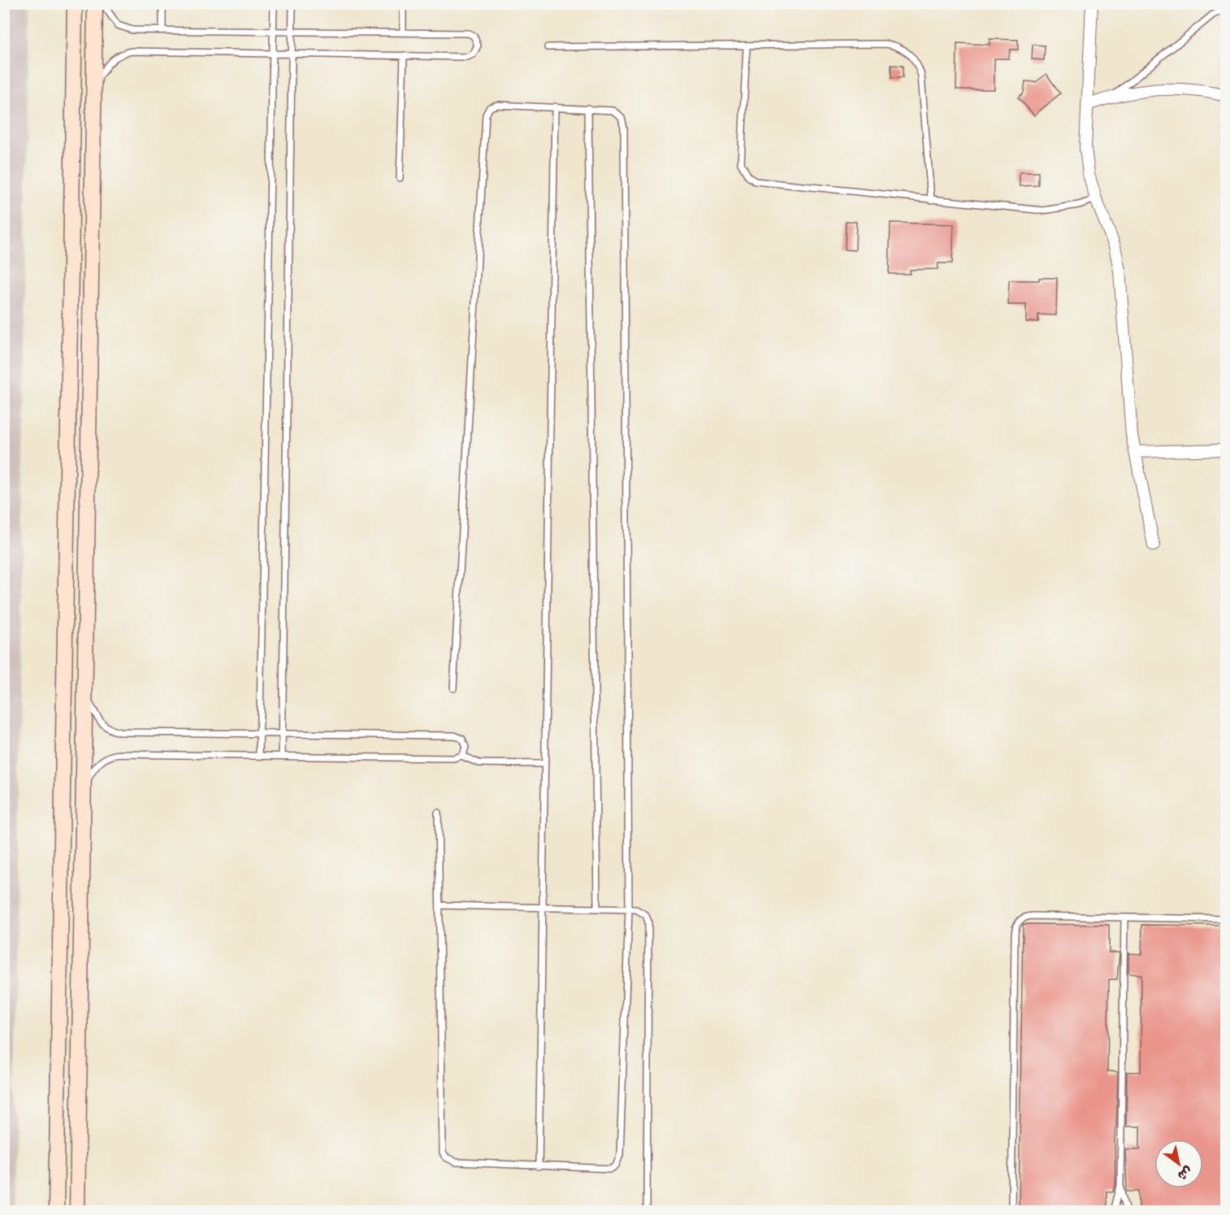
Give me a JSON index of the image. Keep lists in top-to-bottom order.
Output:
{
  "north": "bottom right"
}
